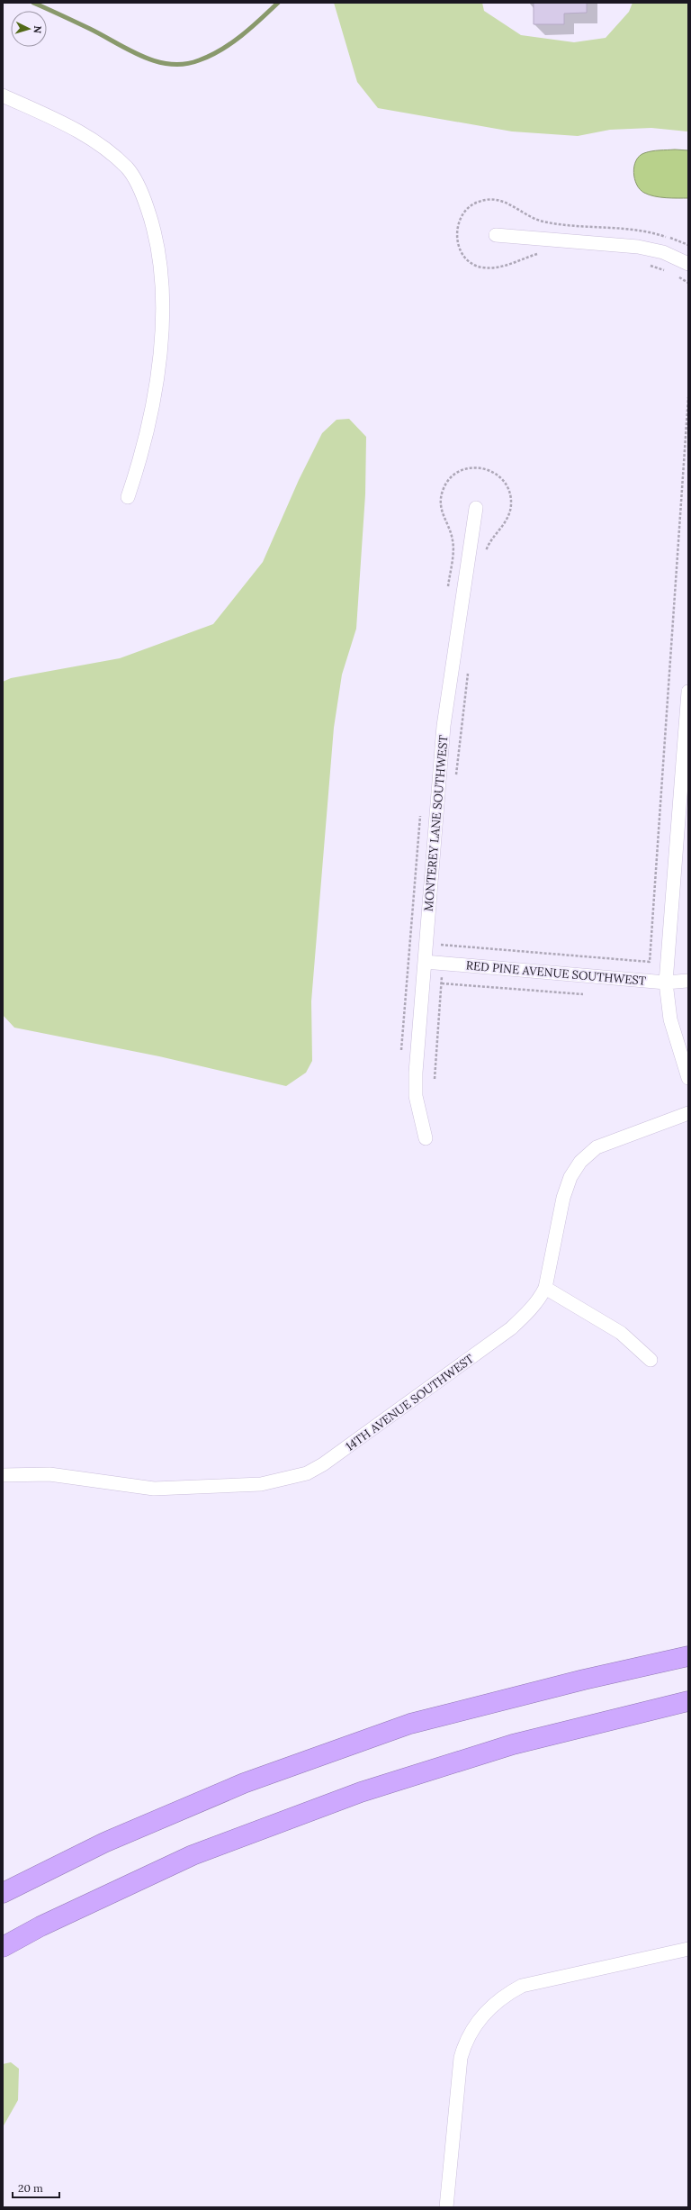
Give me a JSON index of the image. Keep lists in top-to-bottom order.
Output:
{
  "streets": {
    "street": ["MONTEREY LANE SOUTHWEST", "RED PINE AVENUE SOUTHWEST", "14TH AVENUE SOUTHWEST"]
  },
  "crossings": [
    ["MONTEREY LANE SOUTHWEST", "RED PINE AVENUE SOUTHWEST"]
  ],
  "scale_bar": "20 m",
  "north": "right"
}
